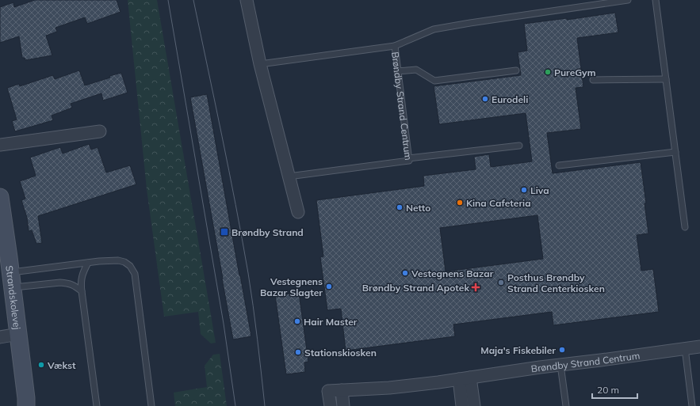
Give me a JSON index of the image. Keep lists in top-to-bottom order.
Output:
{
  "streets": {
    "street": ["Brøndby Strand Centrum", "Strandskolevej"]
  },
  "places": {
    "other": [
      "PureGym",
      "Eurodeli",
      "Liva",
      "Kina Cafeteria",
      "Netto",
      "Vestegnens Bazar",
      "Posthus Brøndby Strand Centerkiosken",
      "Vestegnens Bazar Slagter",
      "Hair Master",
      "Maja's Fiskebiler",
      "Stationskiosken",
      "Vækst"
    ],
    "transit": ["Brøndby Strand"],
    "health": ["Brøndby Strand Apotek"]
  },
  "scale_bar": "20 m"
}
